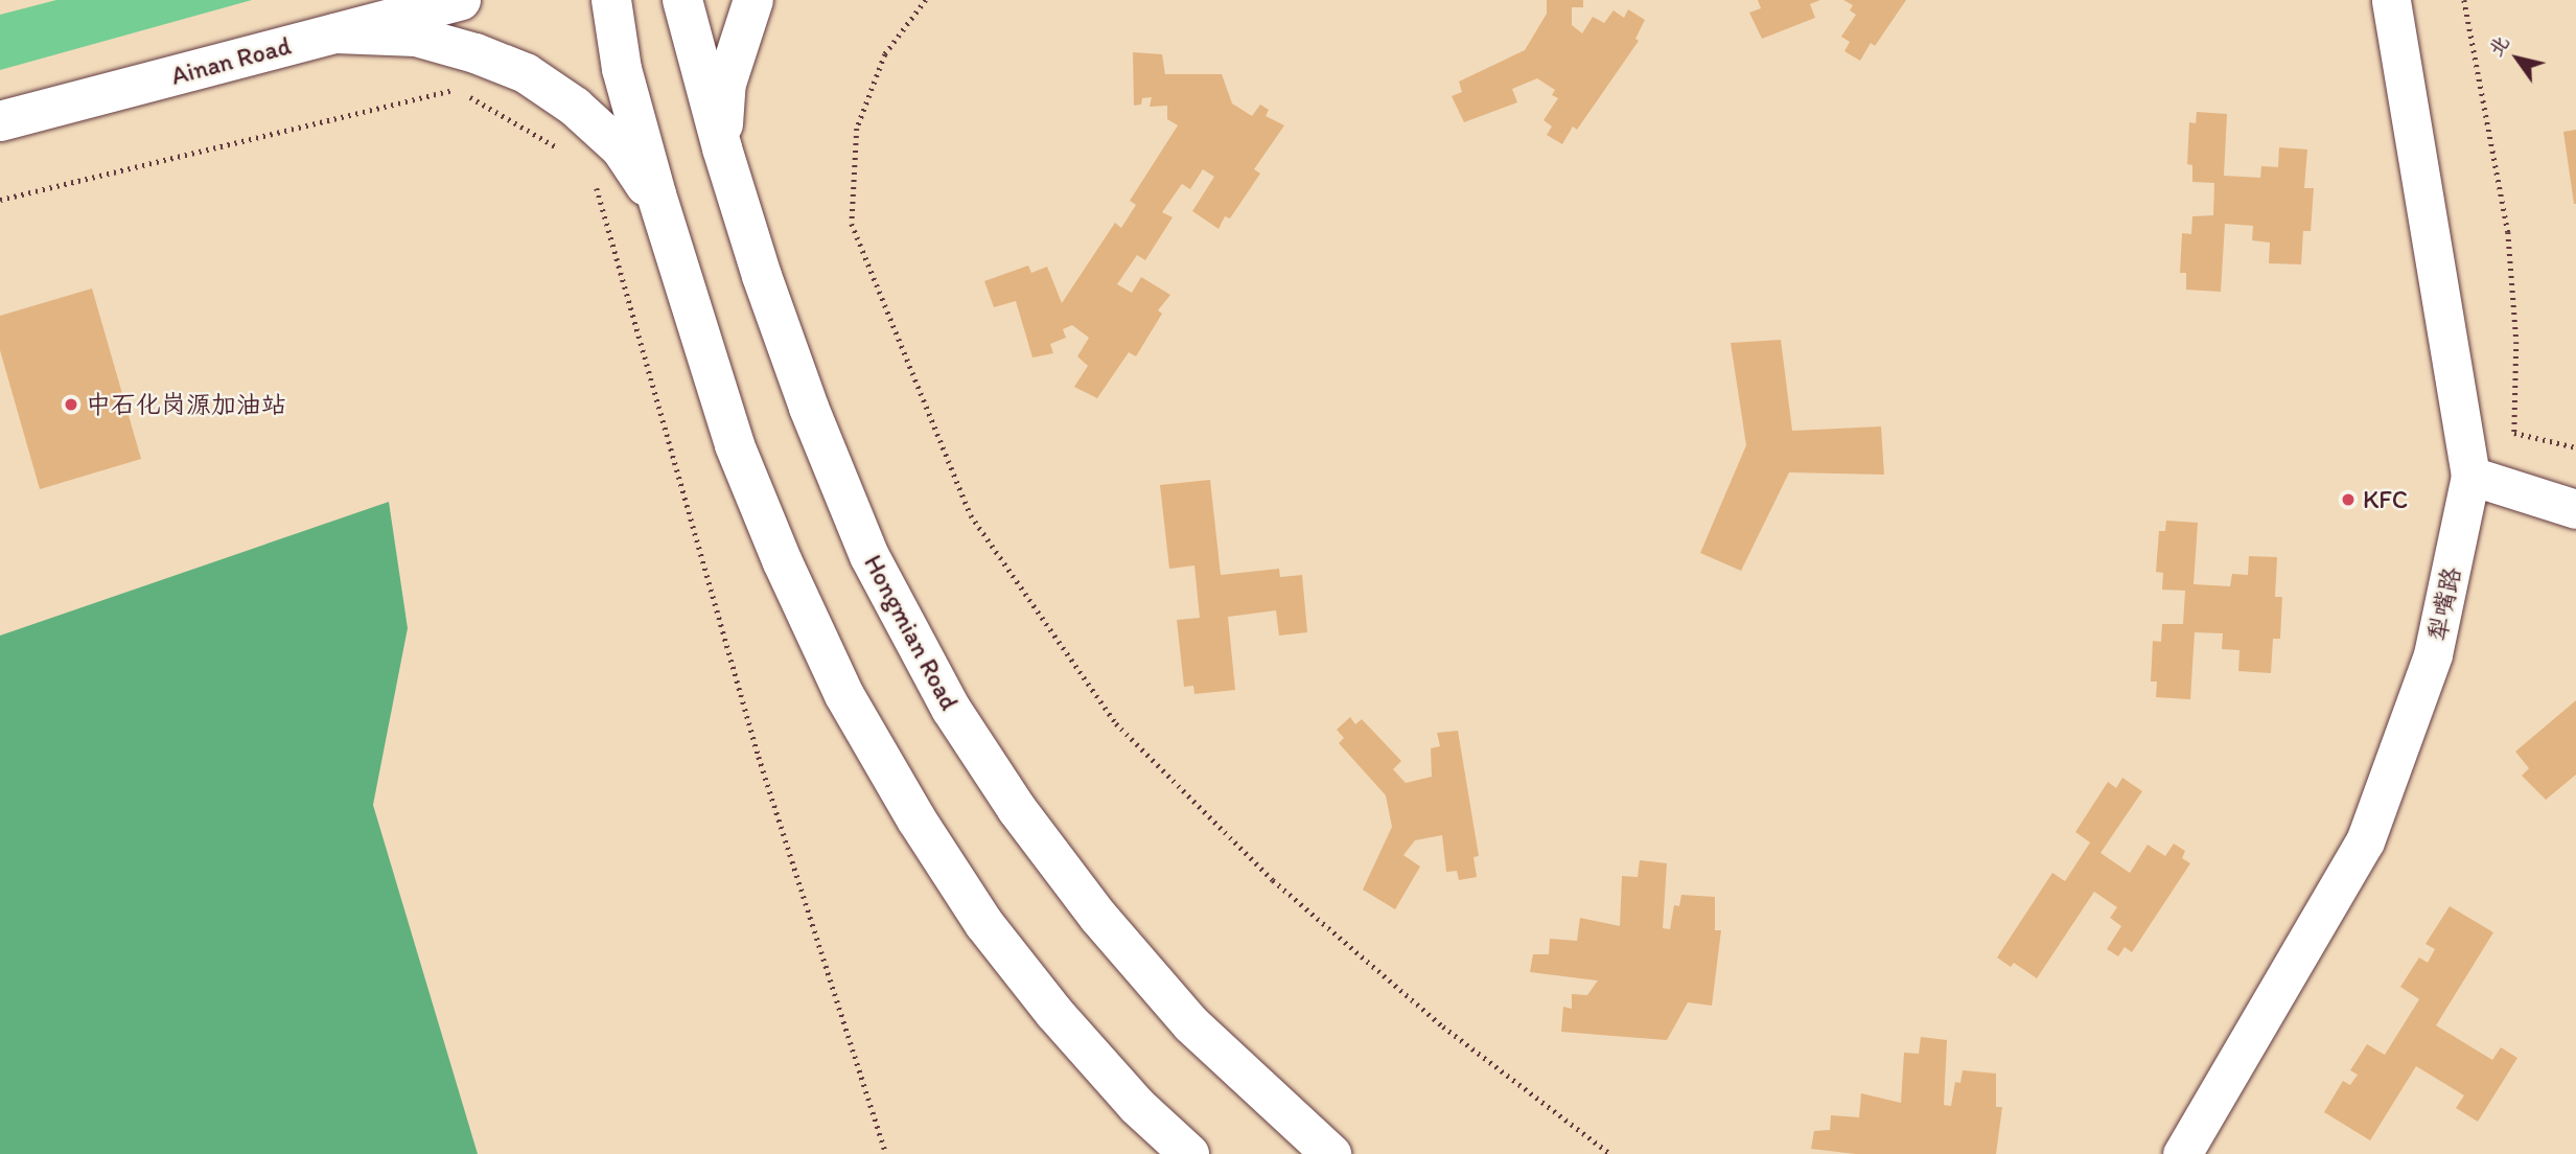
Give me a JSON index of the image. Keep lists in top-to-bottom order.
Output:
{
  "streets": {
    "main road": ["Ainan Road", "Hongmian Road"],
    "street": ["犁嘴路"]
  },
  "places": ["中石化岗源加油站", "KFC"],
  "north": "top left"
}
